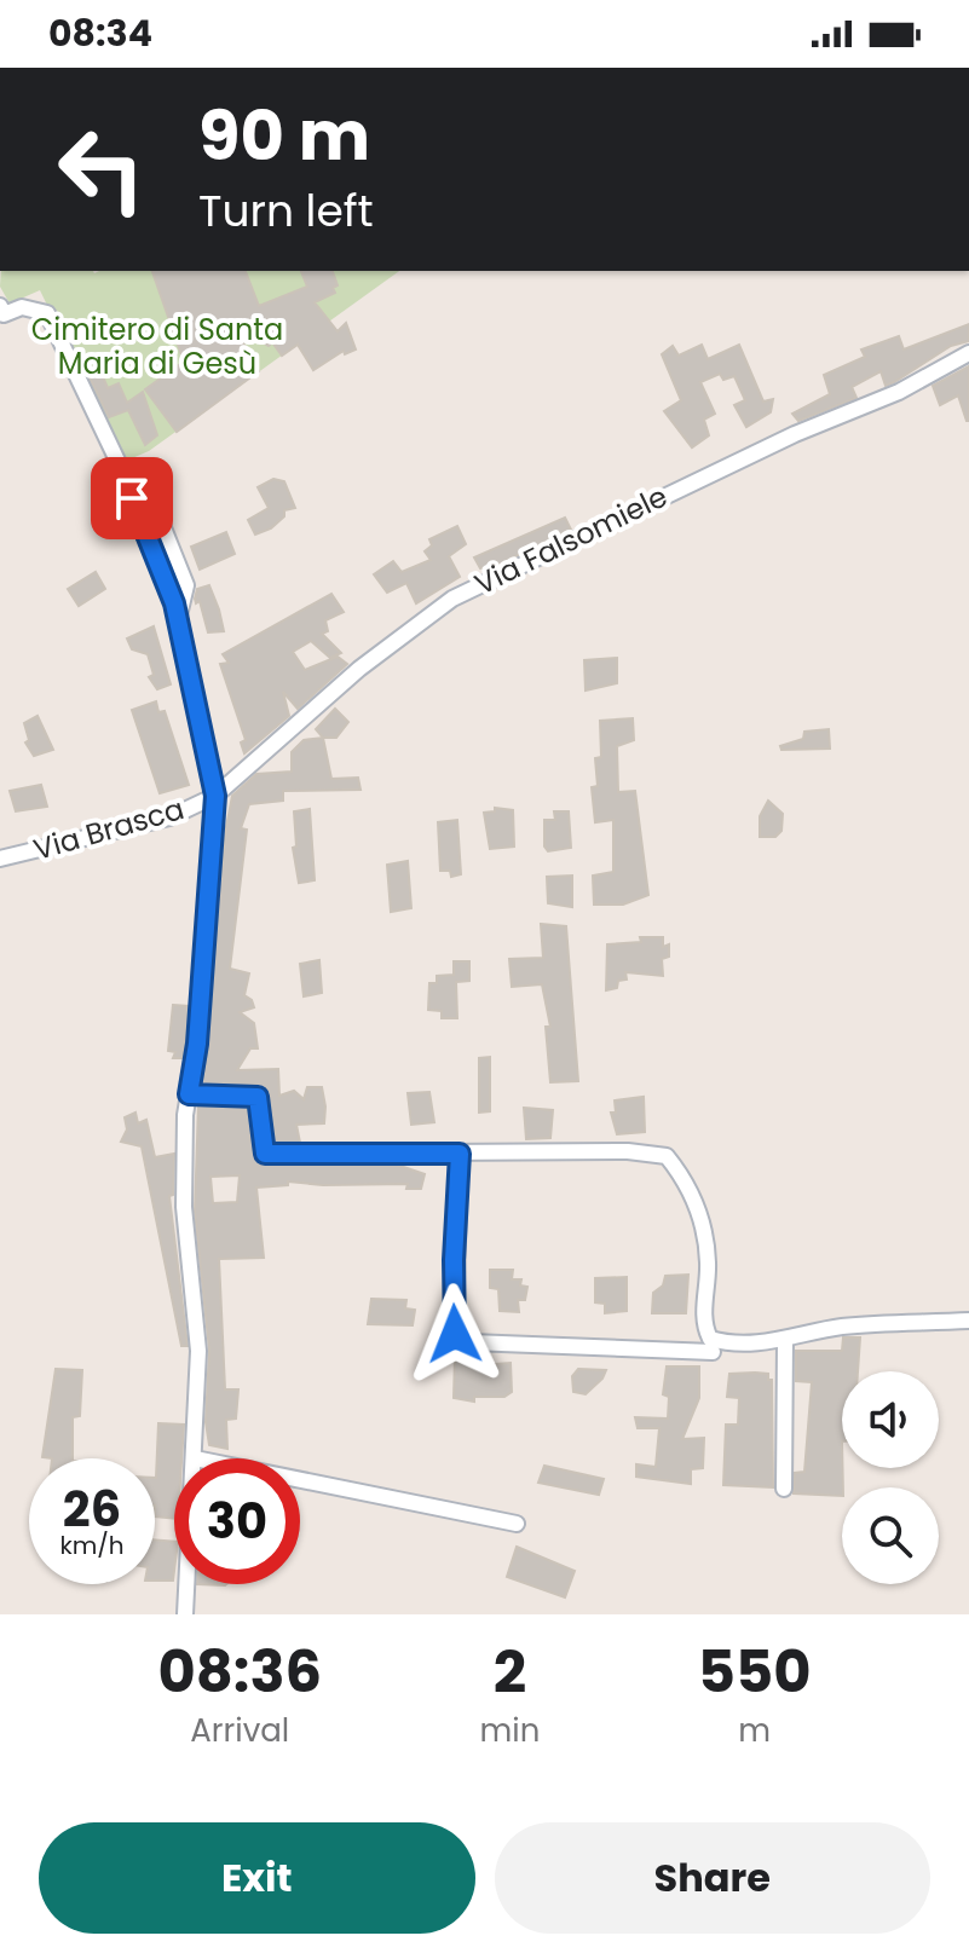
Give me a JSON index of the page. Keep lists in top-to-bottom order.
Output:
{
  "streets": {
    "street": ["Via Falsomiele", "Via Brasca"]
  },
  "crossings": [
    ["Via Falsomiele", "Via Brasca"]
  ],
  "parks": ["Cimitero di Santa Maria di Gesù"],
  "page": {
    "status": "08:34",
    "turn": ["90 m", "Turn left"],
    "speed": "26 km/h",
    "limit": "30",
    "eta": [
      "08:36",
      "Arrival",
      "2",
      "min",
      "550",
      "m"
    ],
    "buttons": ["Exit", "Share"]
  }
}
